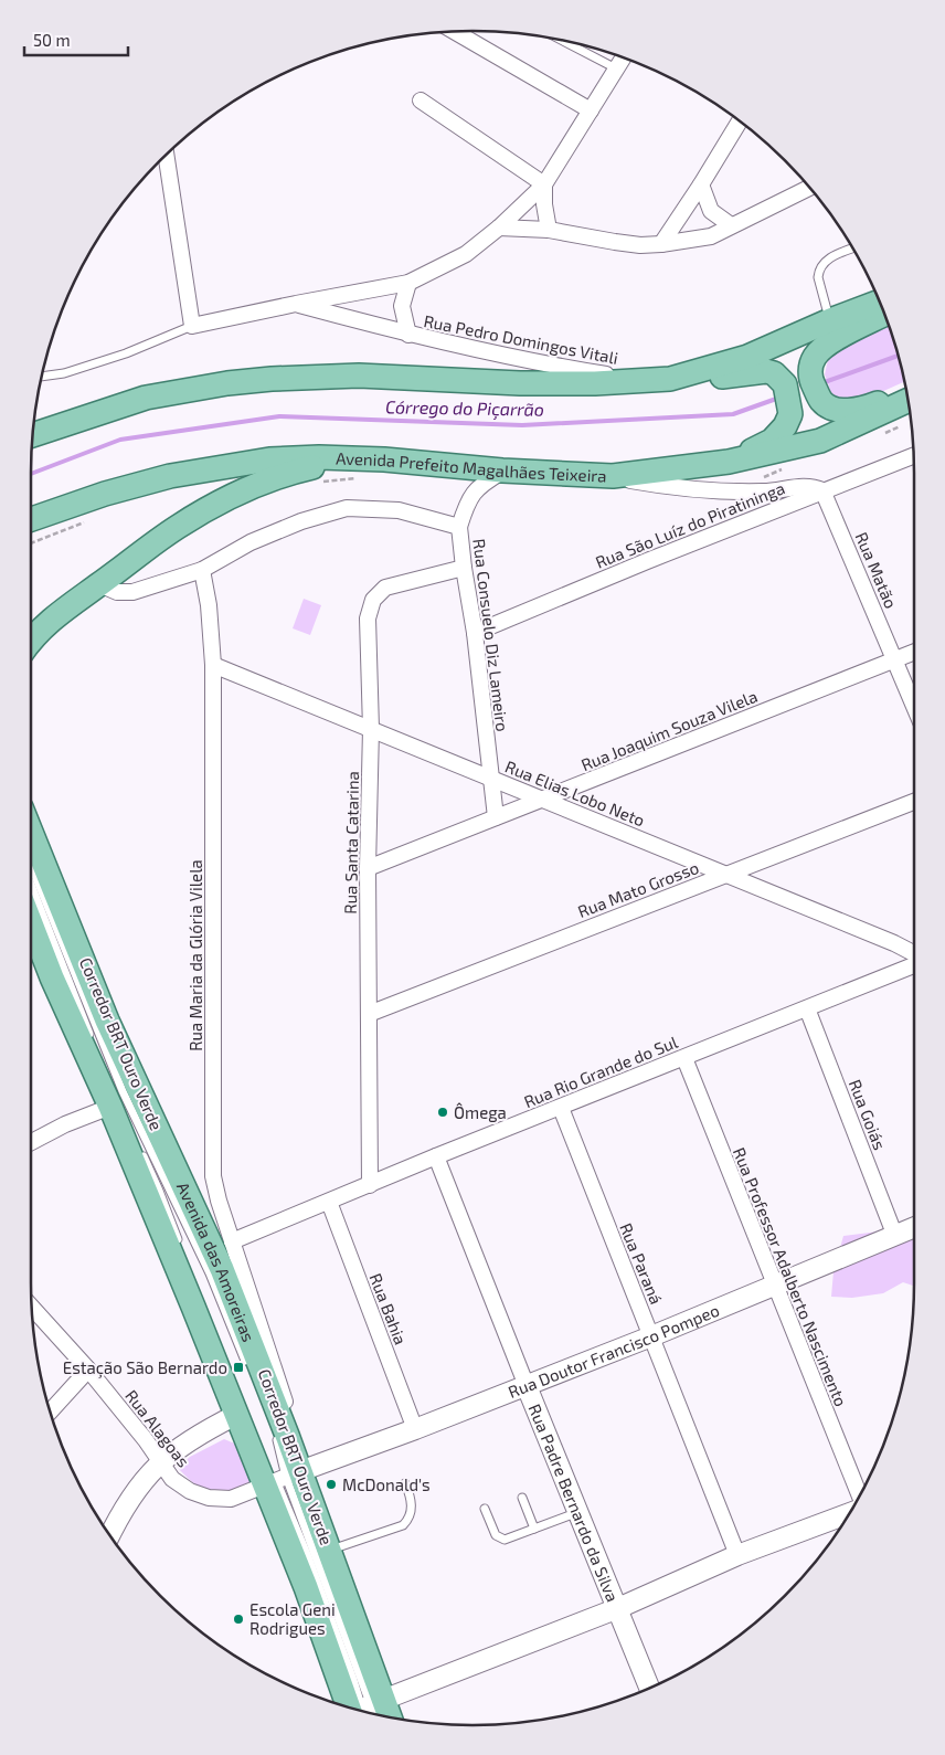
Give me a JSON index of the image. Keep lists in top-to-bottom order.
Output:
{
  "streets": {
    "main road": ["Avenida Prefeito Magalhães Teixeira", "Avenida das Amoreiras"],
    "street": [
      "Rua Pedro Domingos Vitali",
      "Rua São Luíz do Piratininga",
      "Rua Matão",
      "Rua Consuelo Diz Lameiro",
      "Rua Joaquim Souza Vilela",
      "Rua Elias Lobo Neto",
      "Rua Santa Catarina",
      "Rua Mato Grosso",
      "Rua Maria da Glória Vilela",
      "Rua Rio Grande do Sul",
      "Rua Goiás",
      "Rua Paraná",
      "Rua Professor Adalberto Nascimento",
      "Rua Bahia",
      "Rua Doutor Francisco Pompeo",
      "Rua Alagoas",
      "Rua Padre Bernardo da Silva"
    ],
    "lane": ["Corredor BRT Ouro Verde"]
  },
  "crossings": [
    ["Rua São Luíz do Piratininga", "Rua Matão"],
    ["Rua São Luíz do Piratininga", "Rua Consuelo Diz Lameiro"],
    ["Rua Matão", "Rua Joaquim Souza Vilela"],
    ["Rua Consuelo Diz Lameiro", "Rua Joaquim Souza Vilela"],
    ["Rua Consuelo Diz Lameiro", "Rua Elias Lobo Neto"],
    ["Rua Consuelo Diz Lameiro", "Rua Santa Catarina"],
    ["Rua Joaquim Souza Vilela", "Rua Elias Lobo Neto"],
    ["Rua Joaquim Souza Vilela", "Rua Santa Catarina"],
    ["Rua Elias Lobo Neto", "Rua Santa Catarina"],
    ["Rua Elias Lobo Neto", "Rua Mato Grosso"],
    ["Rua Elias Lobo Neto", "Rua Maria da Glória Vilela"],
    ["Rua Santa Catarina", "Rua Mato Grosso"],
    ["Rua Santa Catarina", "Rua Rio Grande do Sul"],
    ["Rua Maria da Glória Vilela", "Rua Rio Grande do Sul"],
    ["Rua Maria da Glória Vilela", "Avenida das Amoreiras"],
    ["Corredor BRT Ouro Verde", "Avenida das Amoreiras"],
    ["Rua Rio Grande do Sul", "Rua Goiás"],
    ["Rua Rio Grande do Sul", "Rua Paraná"],
    ["Rua Rio Grande do Sul", "Rua Professor Adalberto Nascimento"],
    ["Rua Rio Grande do Sul", "Rua Bahia"],
    ["Rua Rio Grande do Sul", "Rua Padre Bernardo da Silva"],
    ["Rua Goiás", "Rua Doutor Francisco Pompeo"],
    ["Avenida das Amoreiras", "Rua Doutor Francisco Pompeo"],
    ["Avenida das Amoreiras", "Rua Alagoas"],
    ["Rua Paraná", "Rua Doutor Francisco Pompeo"],
    ["Rua Professor Adalberto Nascimento", "Rua Doutor Francisco Pompeo"],
    ["Rua Bahia", "Rua Doutor Francisco Pompeo"],
    ["Rua Doutor Francisco Pompeo", "Rua Alagoas"],
    ["Rua Doutor Francisco Pompeo", "Rua Padre Bernardo da Silva"]
  ],
  "water": ["Córrego do Piçarrão"],
  "places": {
    "other": ["Ômega", "McDonald's", "Escola Geni Rodrigues"],
    "transit": ["Estação São Bernardo"]
  },
  "scale_bar": "50 m"
}
